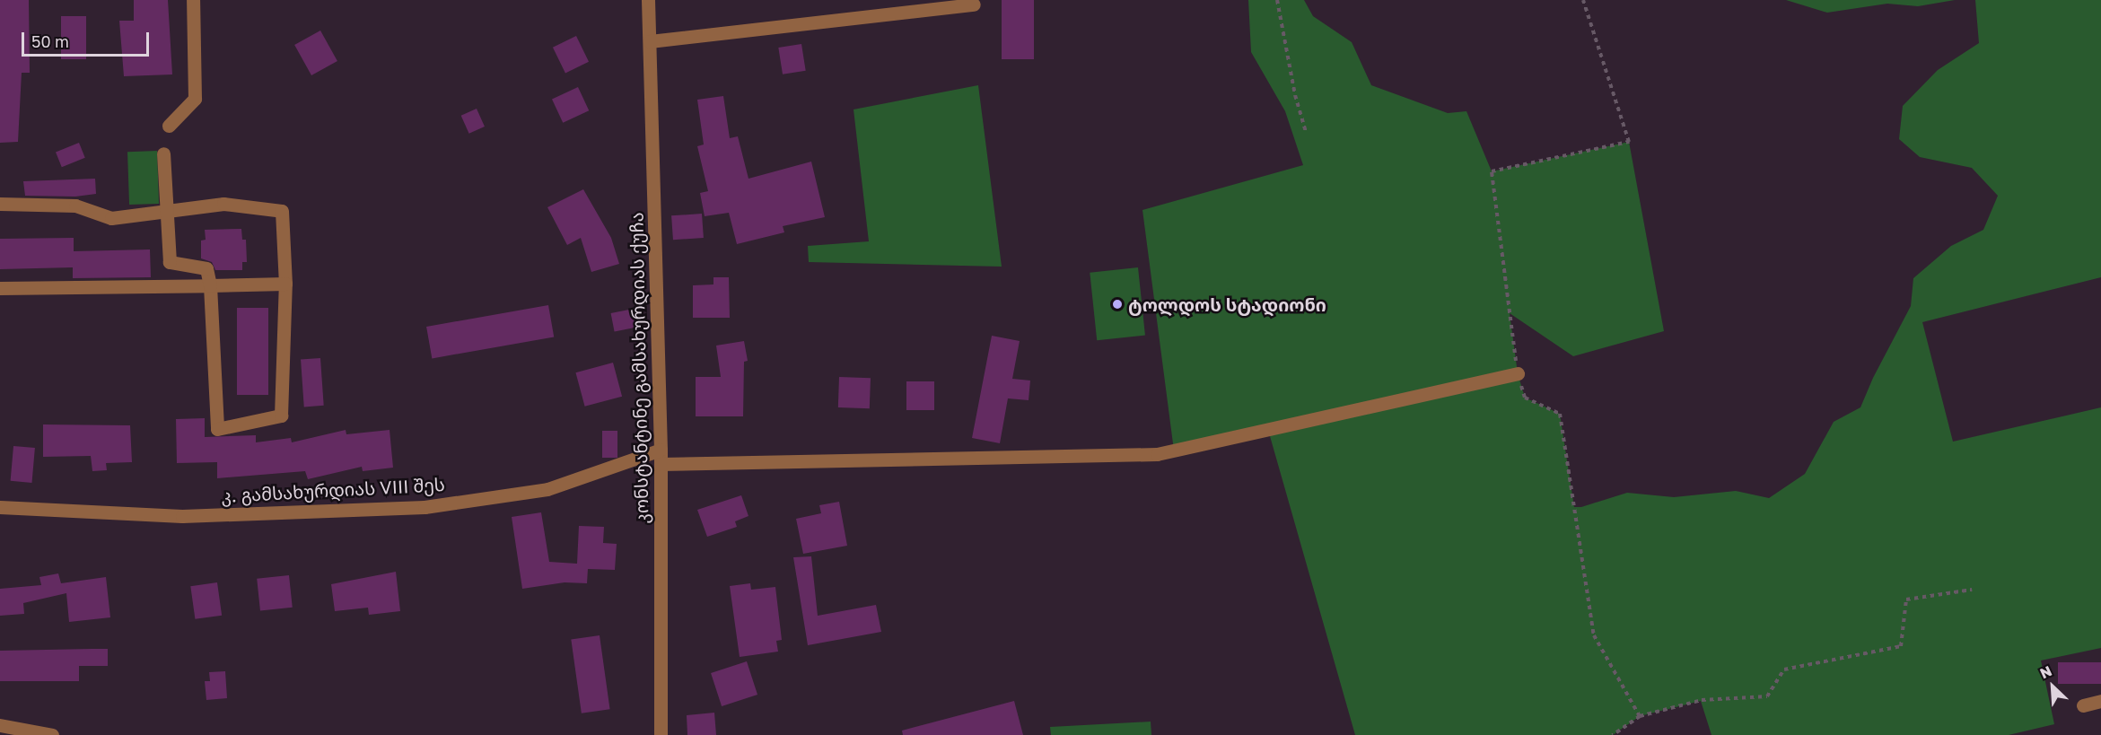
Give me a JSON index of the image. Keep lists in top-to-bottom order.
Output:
{
  "streets": {
    "street": ["კონსტანტინე გამსახურდიას ქუჩა", "კ. გამსახურდიას VIII შეს"]
  },
  "crossings": [
    ["კონსტანტინე გამსახურდიას ქუჩა", "კ. გამსახურდიას VIII შეს"]
  ],
  "places": ["ტოლდოს სტადიონი"],
  "scale_bar": "50 m",
  "north": "top left"
}
